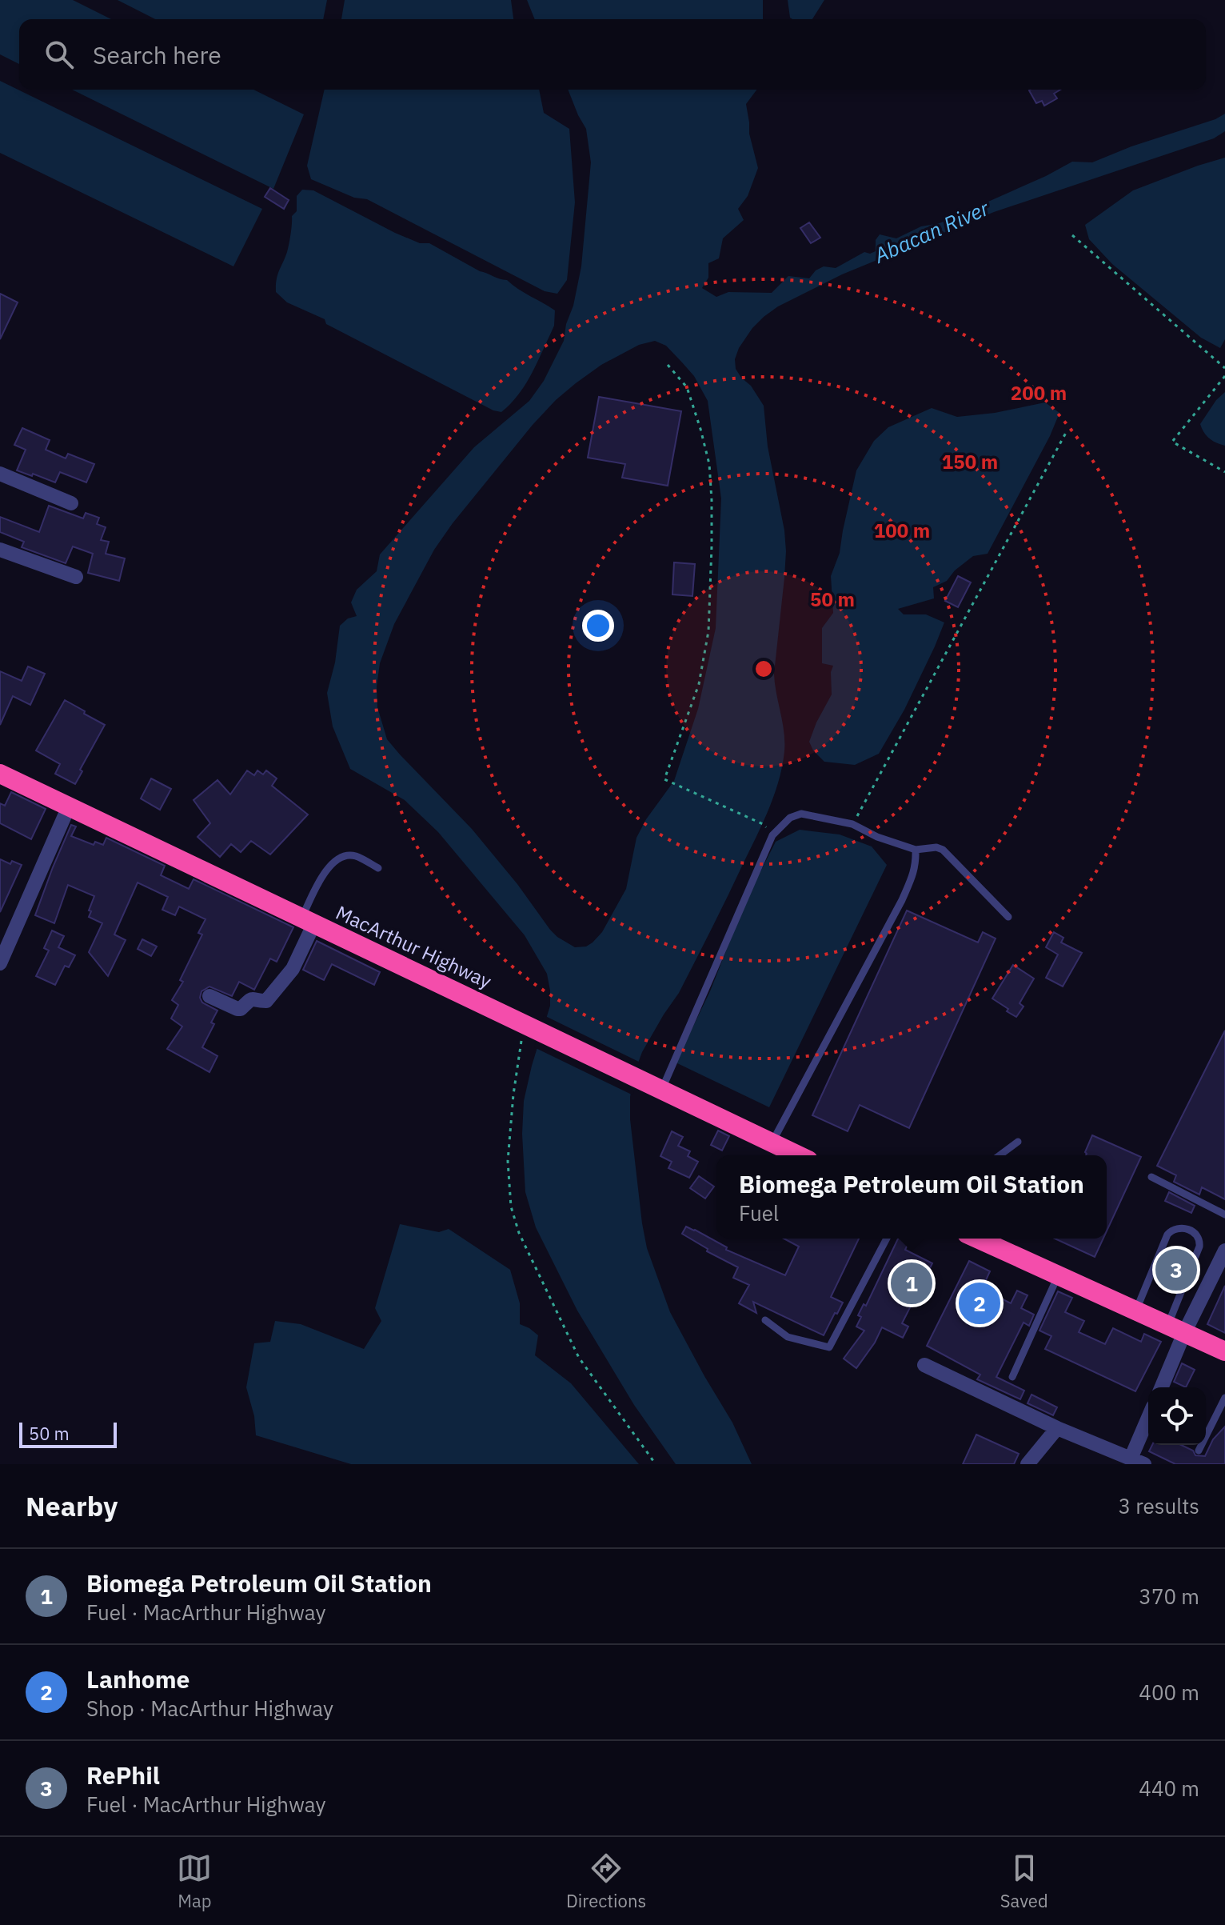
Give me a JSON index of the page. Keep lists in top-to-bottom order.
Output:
{
  "streets": {
    "highway": ["MacArthur Highway"]
  },
  "water": ["Abacan River"],
  "scale_bar": "50 m",
  "page": {
    "search": "Search here",
    "popup": ["Biomega Petroleum Oil Station", "Fuel"],
    "pins": ["3", "1", "2"],
    "scale": "50 m",
    "heading": ["Nearby", "3 results"],
    "list": [
      {
        "mark": "1",
        "name": "Biomega Petroleum Oil Station",
        "note": "Fuel · MacArthur Highway",
        "value": "370 m"
      },
      {
        "mark": "2",
        "name": "Lanhome",
        "note": "Shop · MacArthur Highway",
        "value": "400 m"
      },
      {
        "mark": "3",
        "name": "RePhil",
        "note": "Fuel · MacArthur Highway",
        "value": "440 m"
      }
    ],
    "nav": ["Map", "Directions", "Saved"]
  },
  "rings": [
    "200 m",
    "150 m",
    "100 m",
    "50 m"
  ]
}
